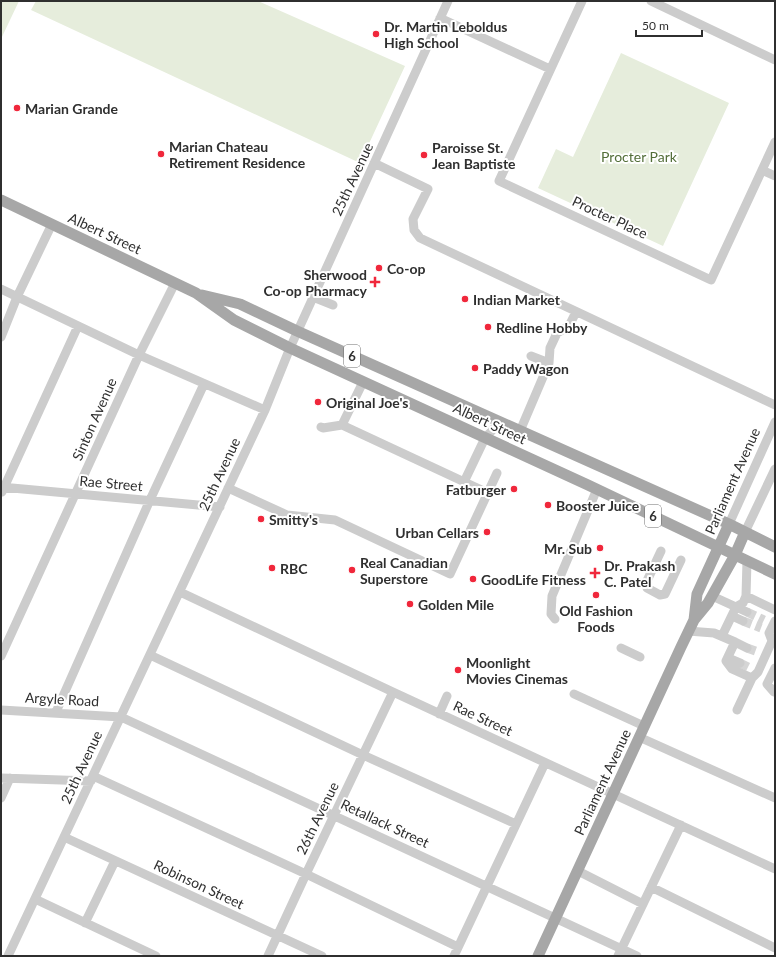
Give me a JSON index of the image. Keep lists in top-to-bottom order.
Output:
{
  "streets": {
    "main road": ["Albert Street", "6", "Parliament Avenue"],
    "street": [
      "25th Avenue",
      "Procter Place",
      "Sinton Avenue",
      "Rae Street",
      "Argyle Road",
      "26th Avenue",
      "Retallack Street",
      "Robinson Street"
    ]
  },
  "crossings": [
    ["25th Avenue", "Albert Street"],
    ["25th Avenue", "Rae Street"],
    ["25th Avenue", "Argyle Road"],
    ["25th Avenue", "Retallack Street"],
    ["25th Avenue", "Robinson Street"],
    ["Albert Street", "Sinton Avenue"],
    ["Albert Street", "Parliament Avenue"],
    ["Sinton Avenue", "Rae Street"],
    ["Parliament Avenue", "Rae Street"],
    ["Parliament Avenue", "Retallack Street"],
    ["Rae Street", "26th Avenue"],
    ["Argyle Road", "Retallack Street"],
    ["26th Avenue", "Retallack Street"],
    ["26th Avenue", "Robinson Street"]
  ],
  "parks": ["Procter Park"],
  "places": {
    "other": [
      "Dr. Martin Leboldus High School",
      "Marian Grande",
      "Marian Chateau Retirement Residence",
      "Paroisse St. Jean Baptiste",
      "Co-op",
      "Indian Market",
      "Redline Hobby",
      "Paddy Wagon",
      "Original Joe's",
      "Fatburger",
      "Booster Juice",
      "Smitty's",
      "Urban Cellars",
      "Mr. Sub",
      "RBC",
      "Real Canadian Superstore",
      "GoodLife Fitness",
      "Old Fashion Foods",
      "Golden Mile",
      "Moonlight Movies Cinemas"
    ],
    "health": ["Sherwood Co-op Pharmacy", "Dr. Prakash C. Patel"]
  },
  "scale_bar": "50 m"
}
